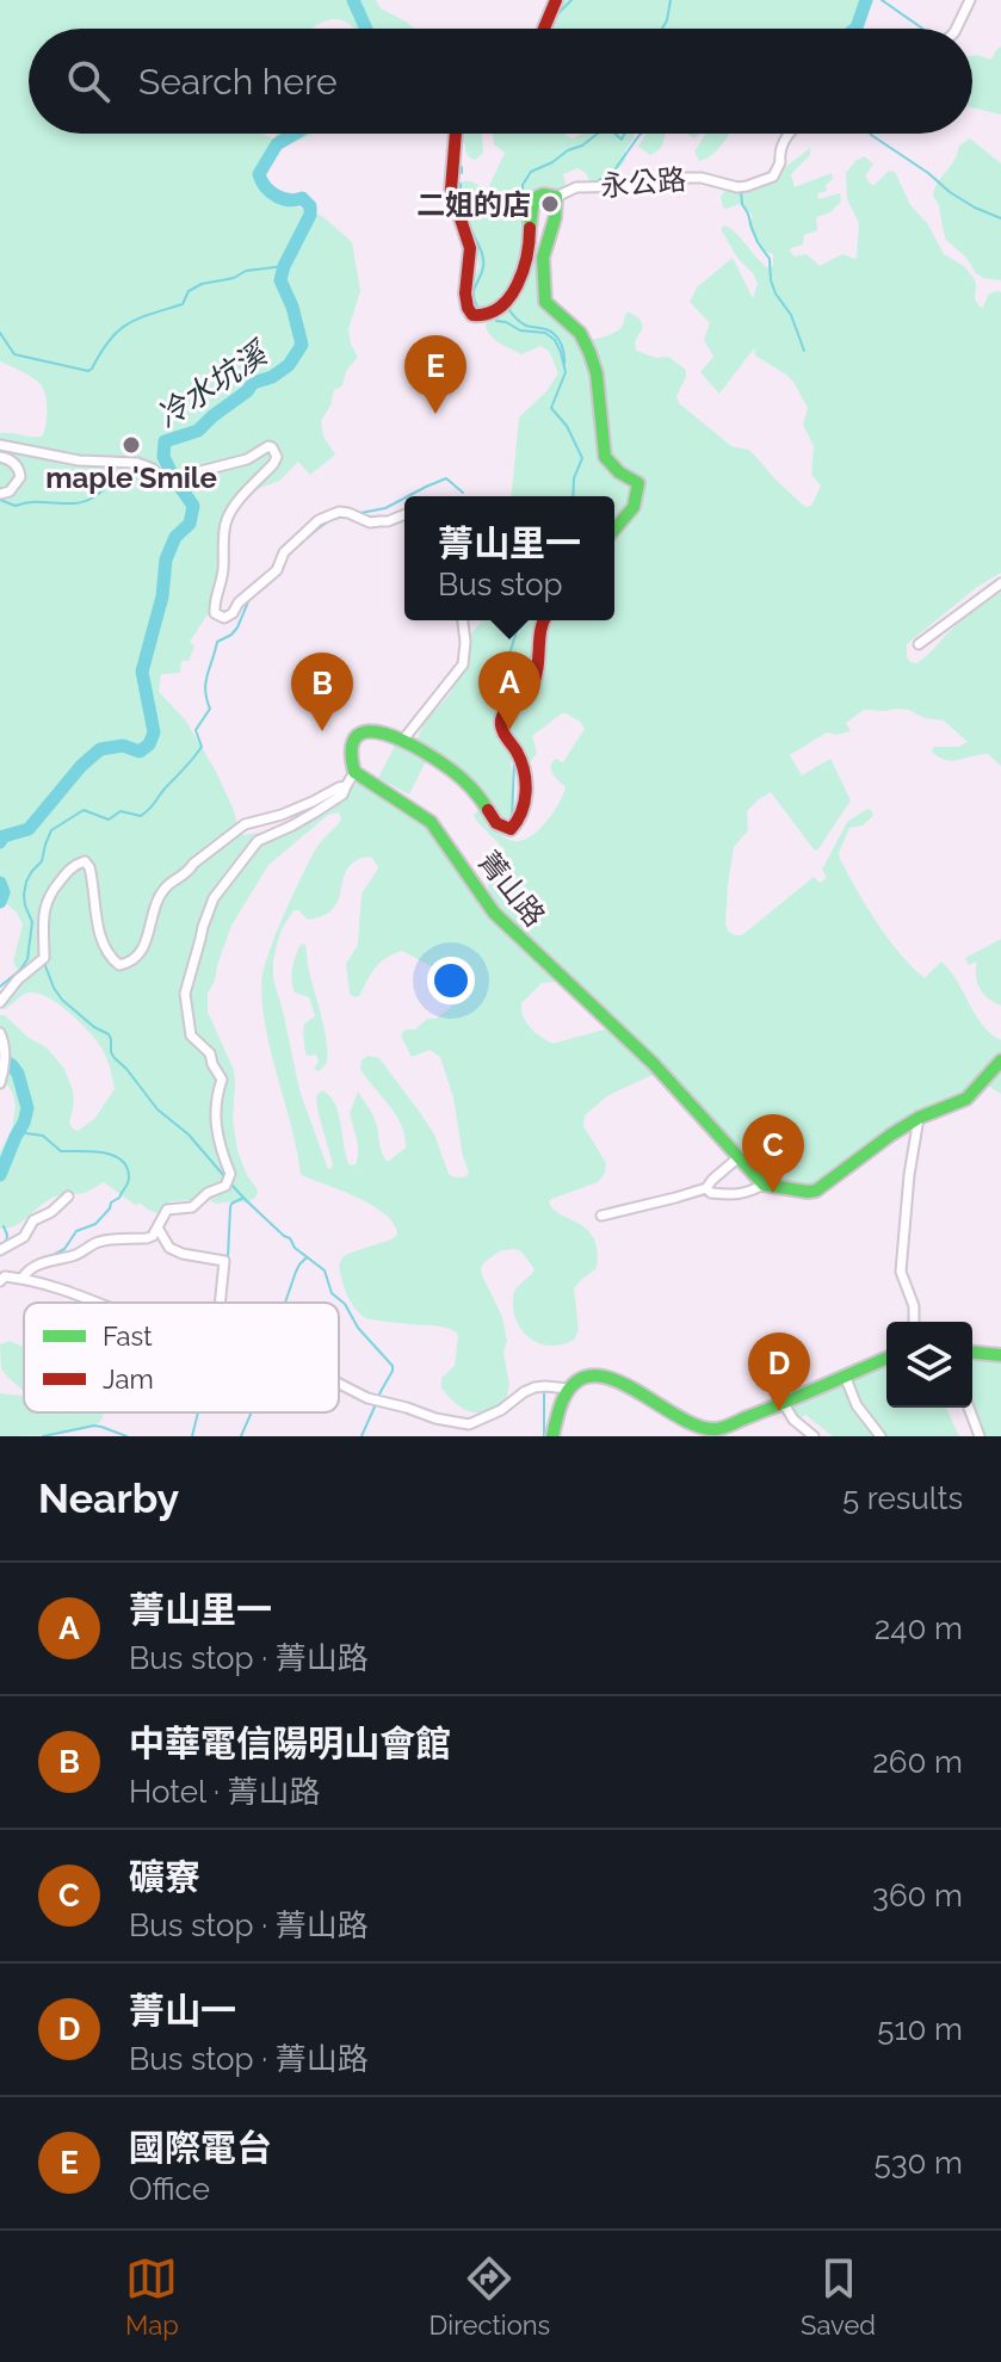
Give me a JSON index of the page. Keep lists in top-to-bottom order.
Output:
{
  "streets": {
    "street": ["永公路", "菁山路"]
  },
  "water": ["冷水坑溪"],
  "places": ["二姐的店", "maple'Smile"],
  "legend": ["Fast", "Jam"],
  "page": {
    "search": "Search here",
    "pins": [
      "E",
      "A",
      "B",
      "C",
      "D"
    ],
    "popup": ["菁山里一", "Bus stop"],
    "heading": ["Nearby", "5 results"],
    "list": [
      {
        "mark": "A",
        "name": "菁山里一",
        "note": "Bus stop · 菁山路",
        "value": "240 m"
      },
      {
        "mark": "B",
        "name": "中華電信陽明山會館",
        "note": "Hotel · 菁山路",
        "value": "260 m"
      },
      {
        "mark": "C",
        "name": "礦寮",
        "note": "Bus stop · 菁山路",
        "value": "360 m"
      },
      {
        "mark": "D",
        "name": "菁山一",
        "note": "Bus stop · 菁山路",
        "value": "510 m"
      },
      {
        "mark": "E",
        "name": "國際電台",
        "note": "Office",
        "value": "530 m"
      }
    ],
    "nav": ["Map", "Directions", "Saved"]
  }
}
